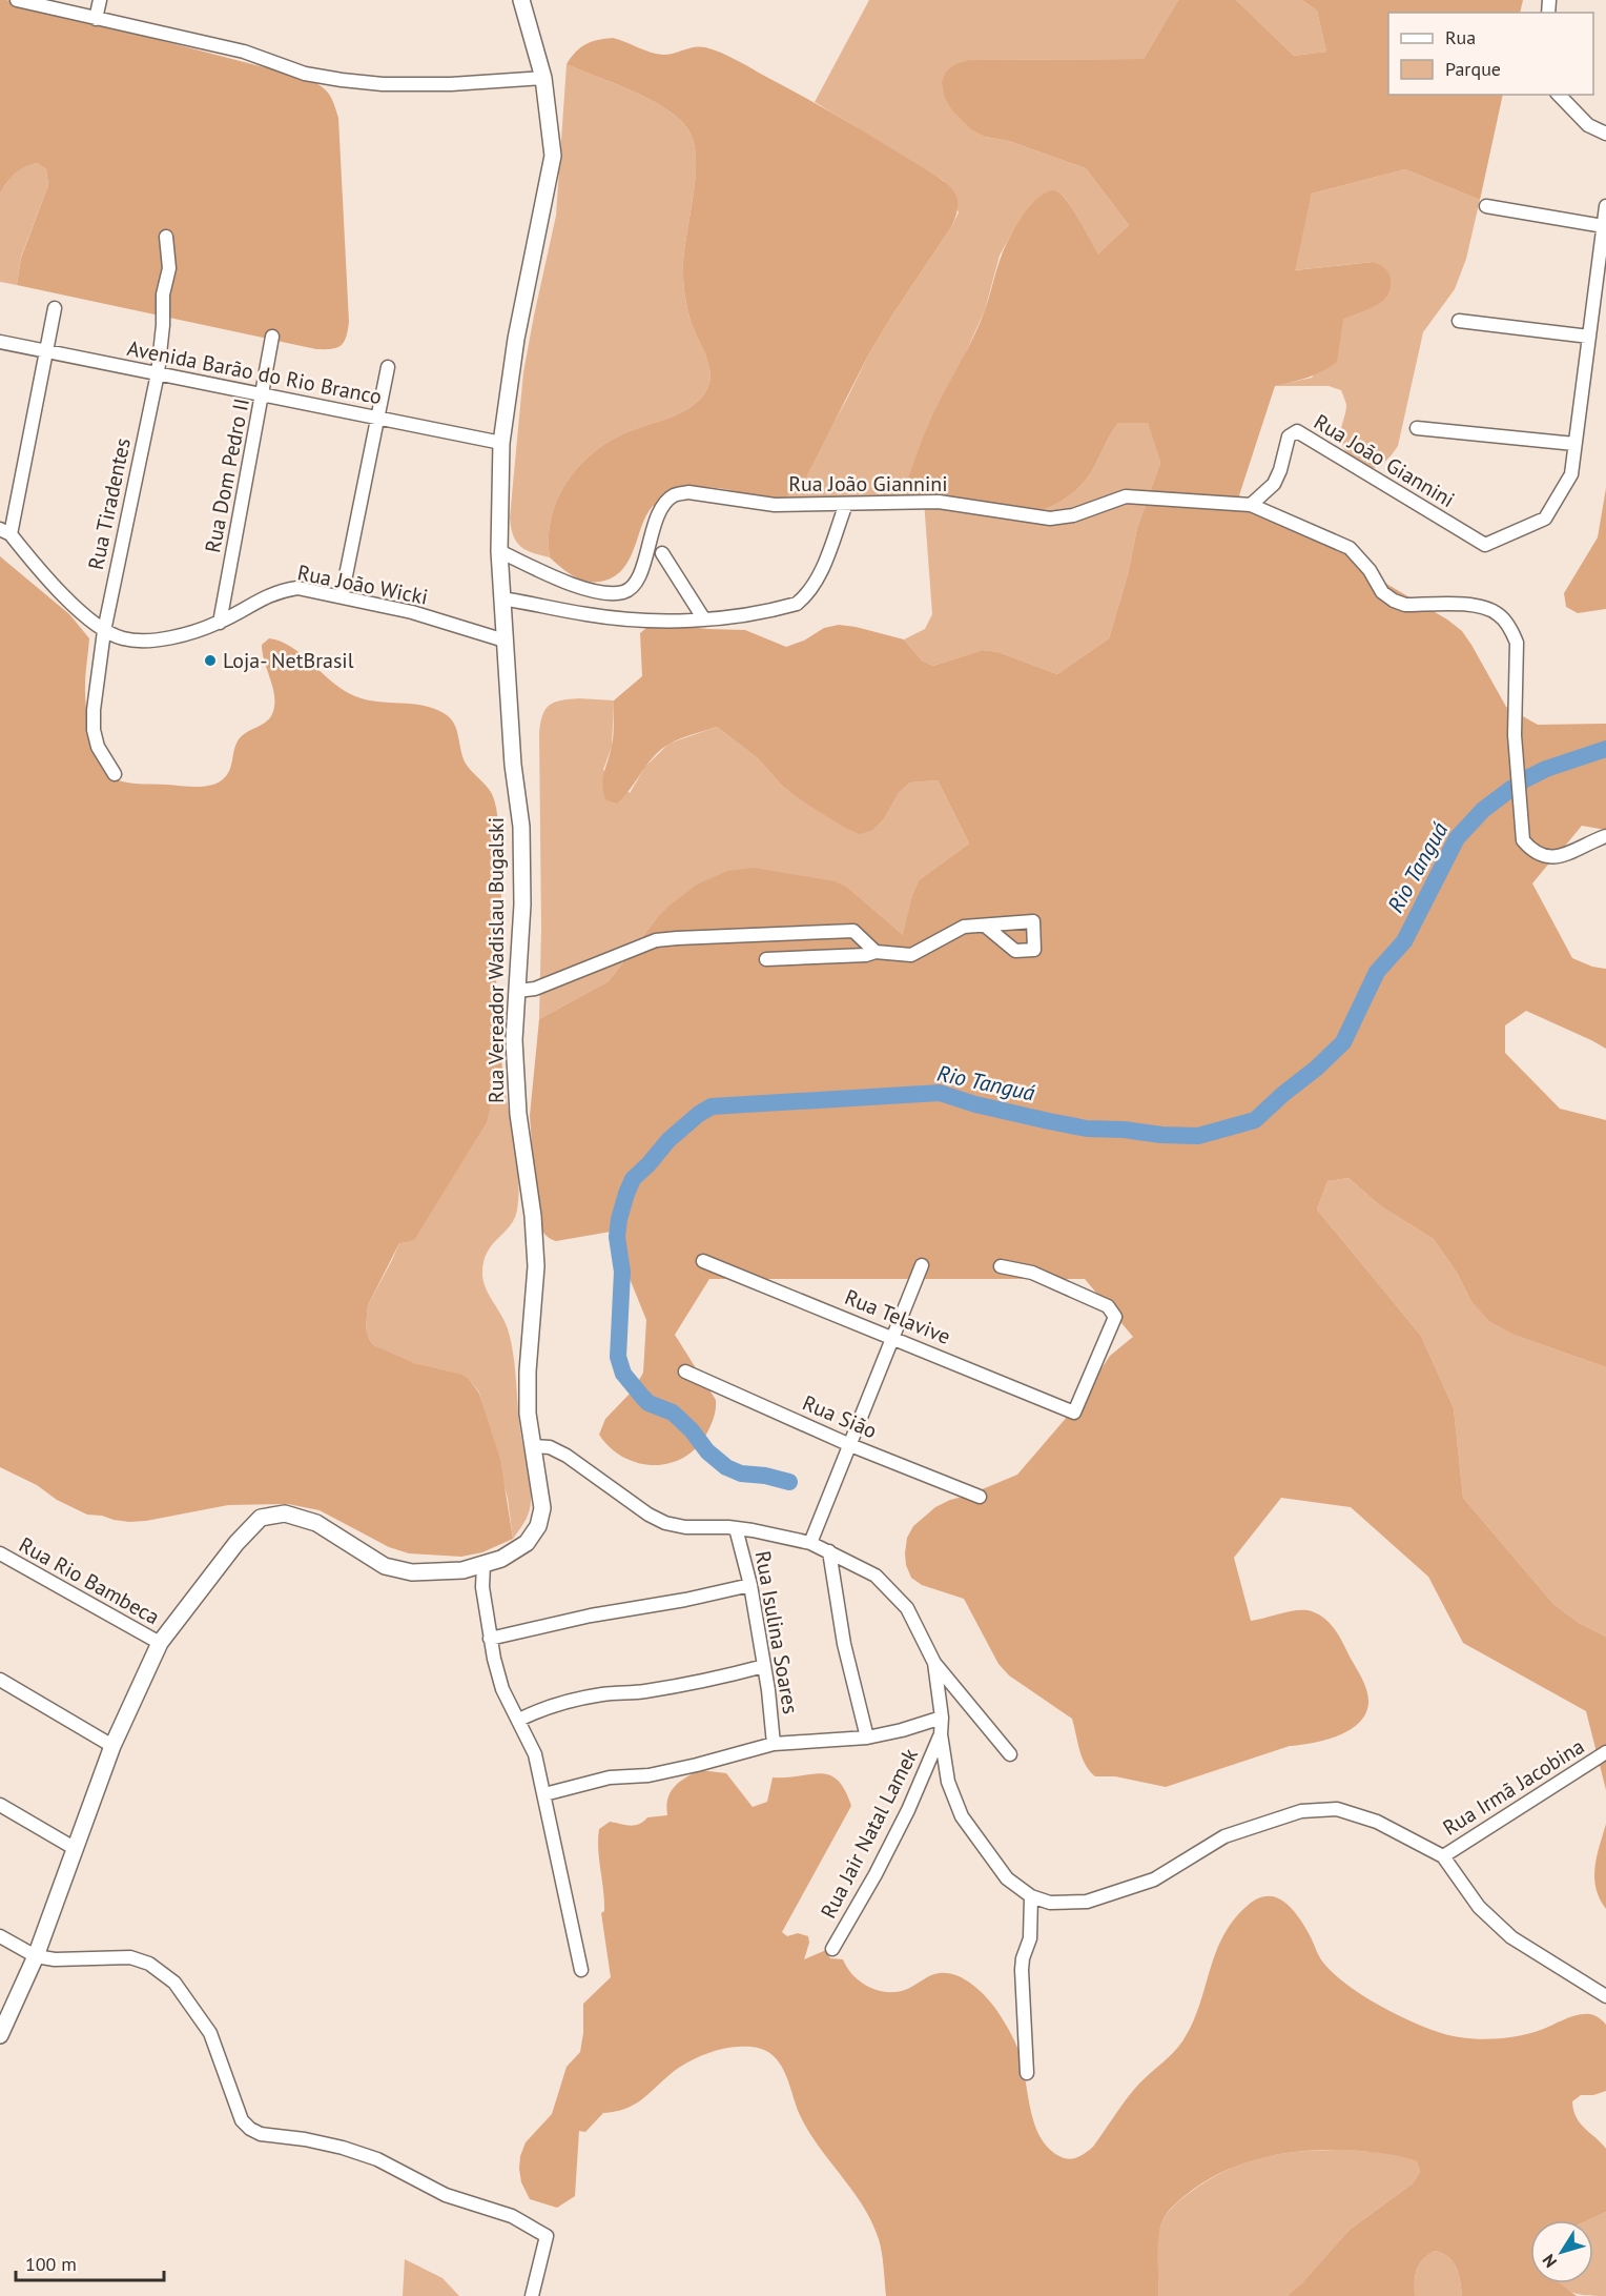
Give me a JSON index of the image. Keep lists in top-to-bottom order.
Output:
{
  "streets": {
    "main road": ["Rua Vereador Wadislau Bugalski"],
    "street": [
      "Avenida Barão do Rio Branco",
      "Rua João Giannini",
      "Rua Dom Pedro II",
      "Rua Tiradentes",
      "Rua João Wicki",
      "Rua Telavive",
      "Rua Sião",
      "Rua Rio Bambeca",
      "Rua Isulina Soares",
      "Rua Irmã Jacobina",
      "Rua Jair Natal Lamek"
    ]
  },
  "crossings": [
    ["Avenida Barão do Rio Branco", "Rua Dom Pedro II"],
    ["Avenida Barão do Rio Branco", "Rua Tiradentes"],
    ["Avenida Barão do Rio Branco", "Rua Vereador Wadislau Bugalski"],
    ["Rua João Giannini", "Rua Vereador Wadislau Bugalski"],
    ["Rua Dom Pedro II", "Rua João Wicki"],
    ["Rua Tiradentes", "Rua João Wicki"],
    ["Rua João Wicki", "Rua Vereador Wadislau Bugalski"],
    ["Rua Vereador Wadislau Bugalski", "Rua Rio Bambeca"]
  ],
  "water": ["Rio Tanguá"],
  "places": ["Loja- NetBrasil"],
  "legend": ["Rua", "Parque"],
  "scale_bar": "100 m",
  "north": "bottom left"
}
